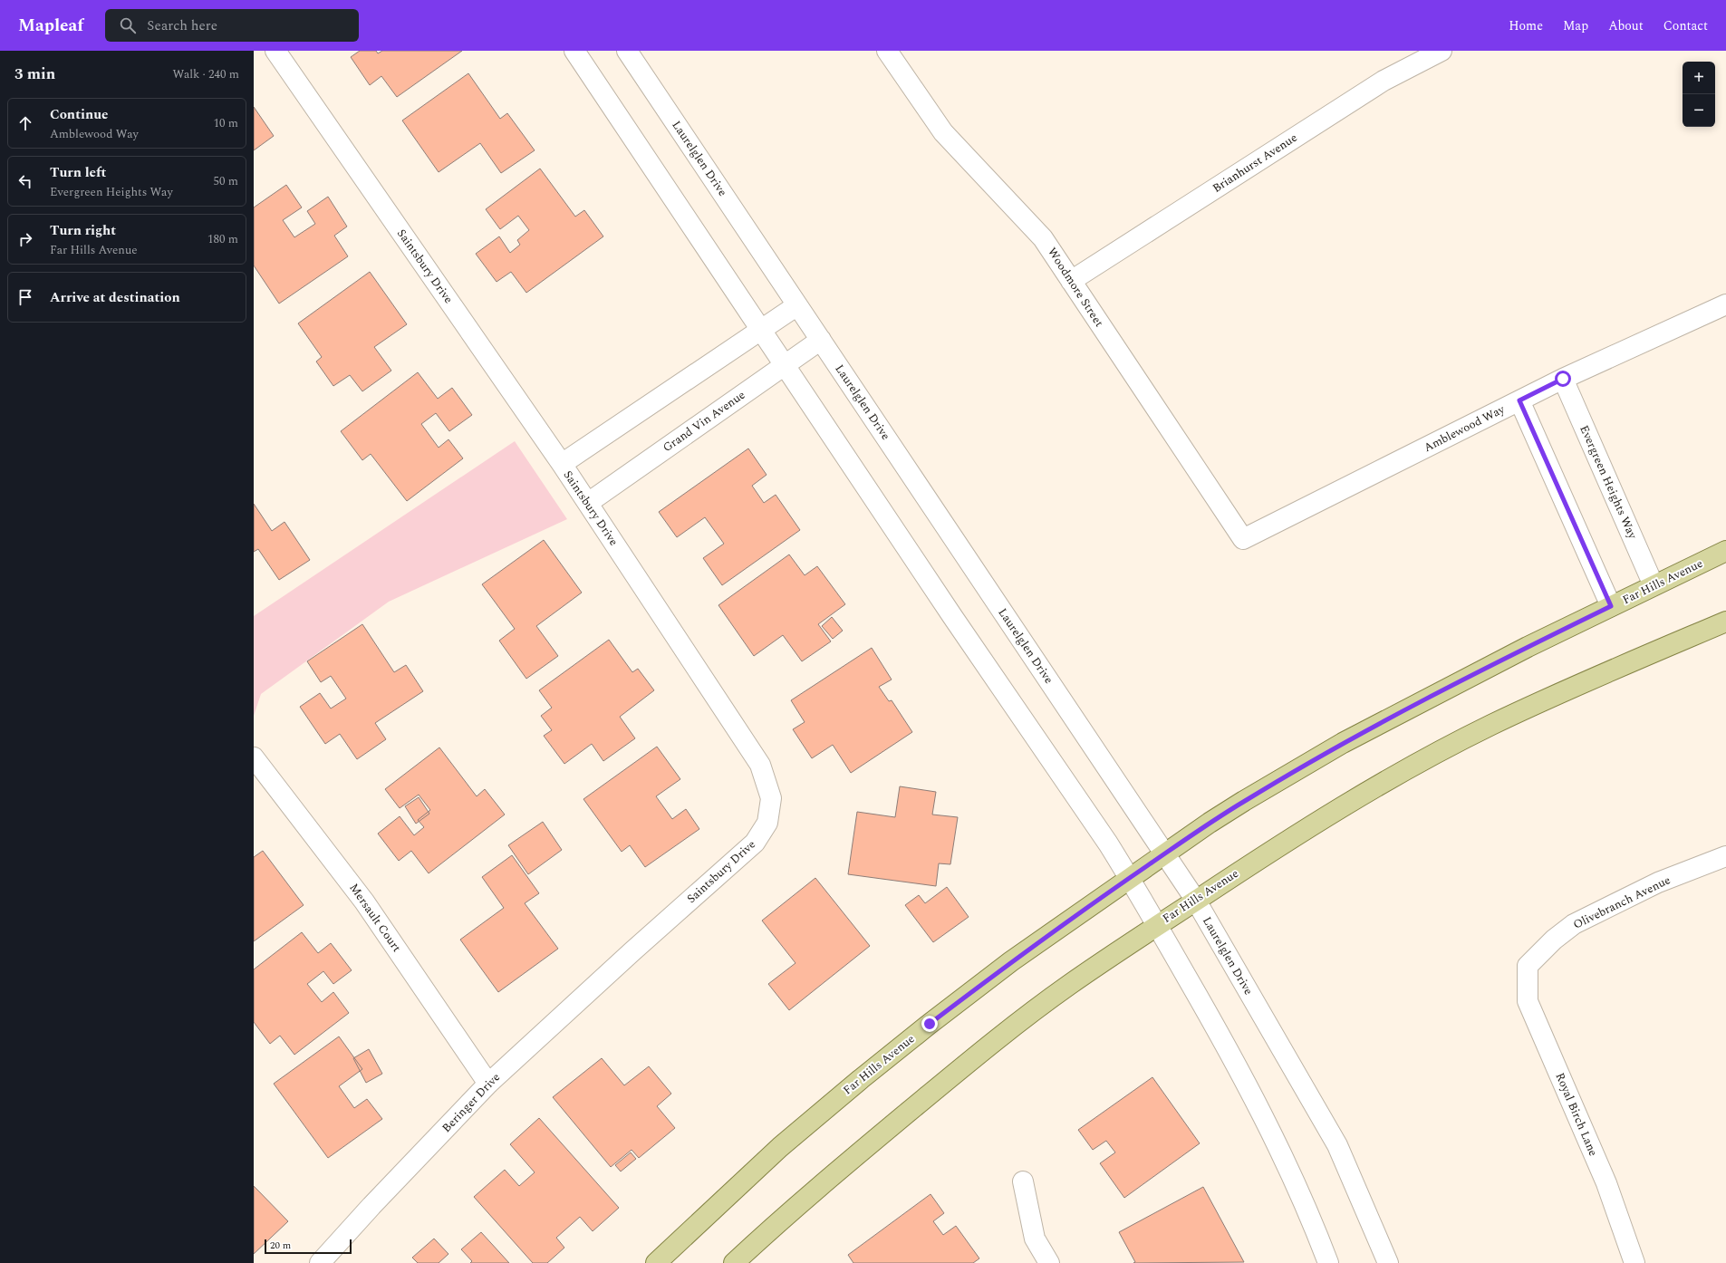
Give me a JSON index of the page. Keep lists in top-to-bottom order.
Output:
{
  "streets": {
    "main road": ["Far Hills Avenue"],
    "street": [
      "Laurelglen Drive",
      "Brianhurst Avenue",
      "Saintsbury Drive",
      "Woodmore Street",
      "Grand Vin Avenue",
      "Amblewood Way",
      "Evergreen Heights Way",
      "Olivebranch Avenue",
      "Mersault Court",
      "Beringer Drive",
      "Royal Birch Lane"
    ]
  },
  "crossings": [
    ["Laurelglen Drive", "Grand Vin Avenue"],
    ["Laurelglen Drive", "Far Hills Avenue"],
    ["Brianhurst Avenue", "Woodmore Street"],
    ["Saintsbury Drive", "Grand Vin Avenue"],
    ["Saintsbury Drive", "Beringer Drive"],
    ["Woodmore Street", "Amblewood Way"],
    ["Amblewood Way", "Evergreen Heights Way"],
    ["Evergreen Heights Way", "Far Hills Avenue"],
    ["Olivebranch Avenue", "Royal Birch Lane"],
    ["Mersault Court", "Beringer Drive"]
  ],
  "scale_bar": "20 m",
  "page": {
    "header": "Mapleaf",
    "search": "Search here",
    "nav": [
      "Home",
      "Map",
      "About",
      "Contact"
    ],
    "heading": ["3 min", "Walk · 240 m"],
    "map_buttons": ["+", "−"],
    "list": [
      ["Continue", "Amblewood Way", "10 m"],
      ["Turn left", "Evergreen Heights Way", "50 m"],
      ["Turn right", "Far Hills Avenue", "180 m"],
      "Arrive at destination"
    ],
    "scale": "20 m"
  }
}
